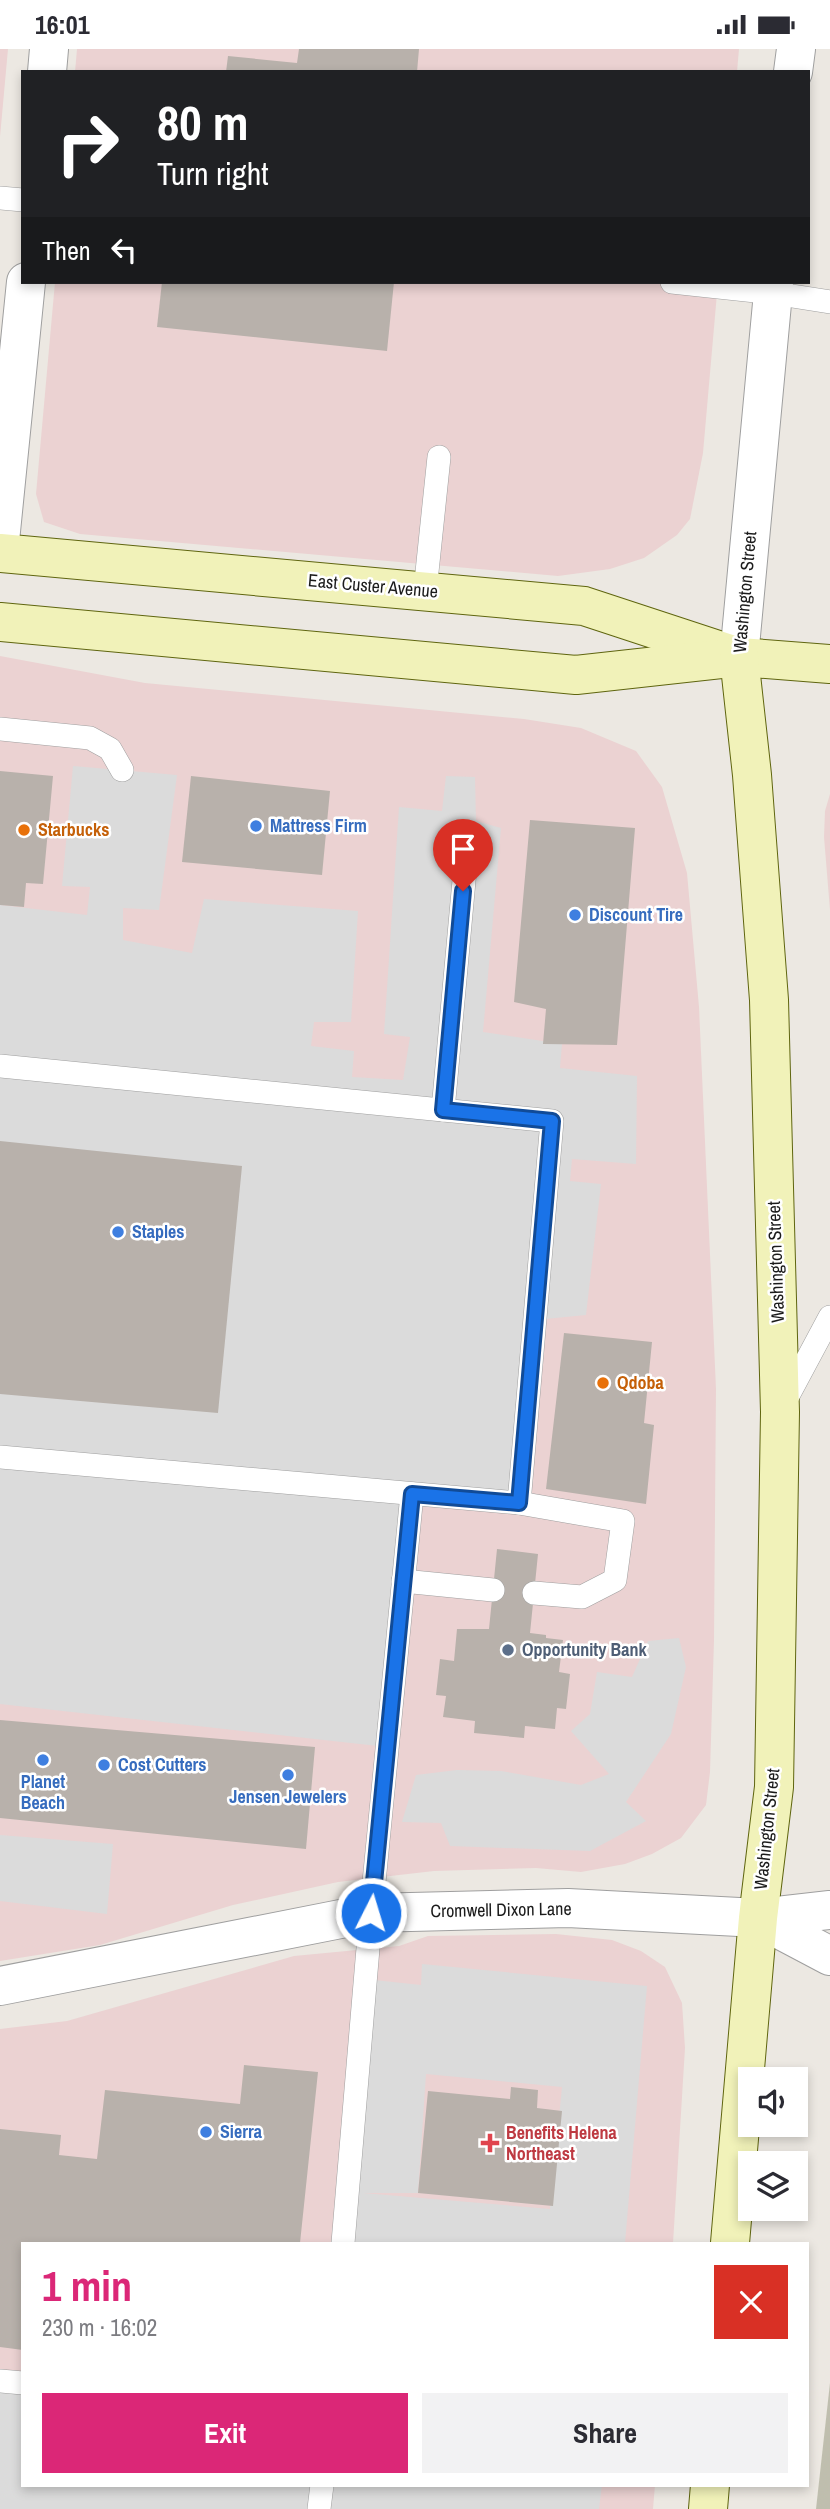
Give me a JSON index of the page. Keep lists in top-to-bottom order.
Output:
{
  "streets": {
    "main road": ["East Custer Avenue", "Washington Street"],
    "street": ["Cromwell Dixon Lane"]
  },
  "crossings": [
    ["East Custer Avenue", "Washington Street"],
    ["Washington Street", "Cromwell Dixon Lane"]
  ],
  "places": {
    "other": [
      "Mattress Firm",
      "Starbucks",
      "Discount Tire",
      "Staples",
      "Qdoba",
      "Opportunity Bank",
      "Planet Beach",
      "Cost Cutters",
      "Jensen Jewelers",
      "Sierra"
    ],
    "health": ["Benefits Helena Northeast"]
  },
  "page": {
    "status": "16:01",
    "turn": ["80 m", "Turn right"],
    "then": "Then",
    "heading": ["1 min", "230 m · 16:02"],
    "buttons": ["Exit", "Share"]
  }
}
